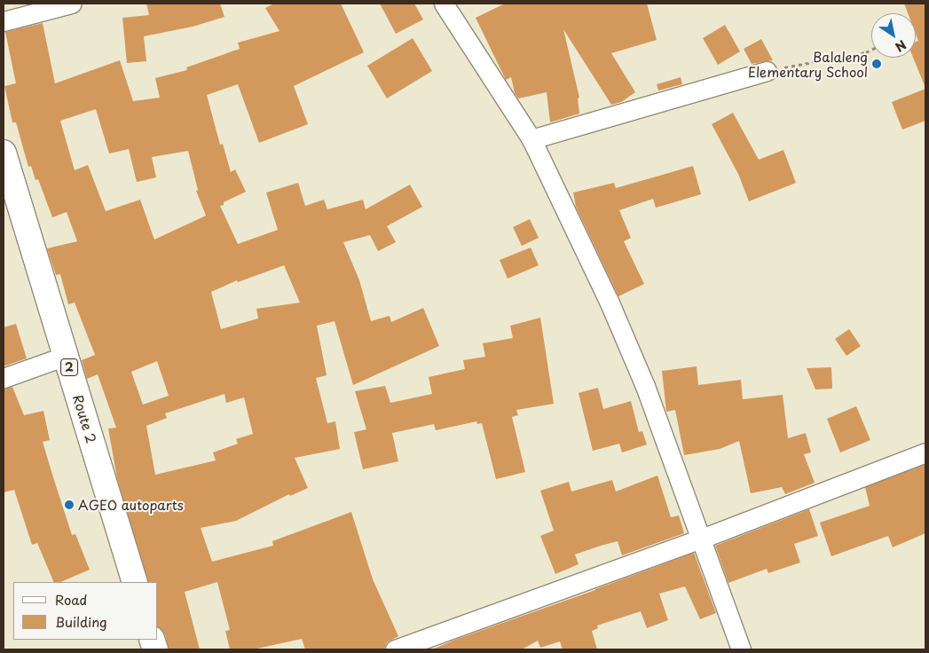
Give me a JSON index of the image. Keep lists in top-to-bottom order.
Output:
{
  "streets": {
    "highway": ["2", "Route 2"]
  },
  "places": ["Balaleng Elementary School", "AGEO autoparts"],
  "legend": ["Road", "Building"],
  "north": "bottom right"
}
